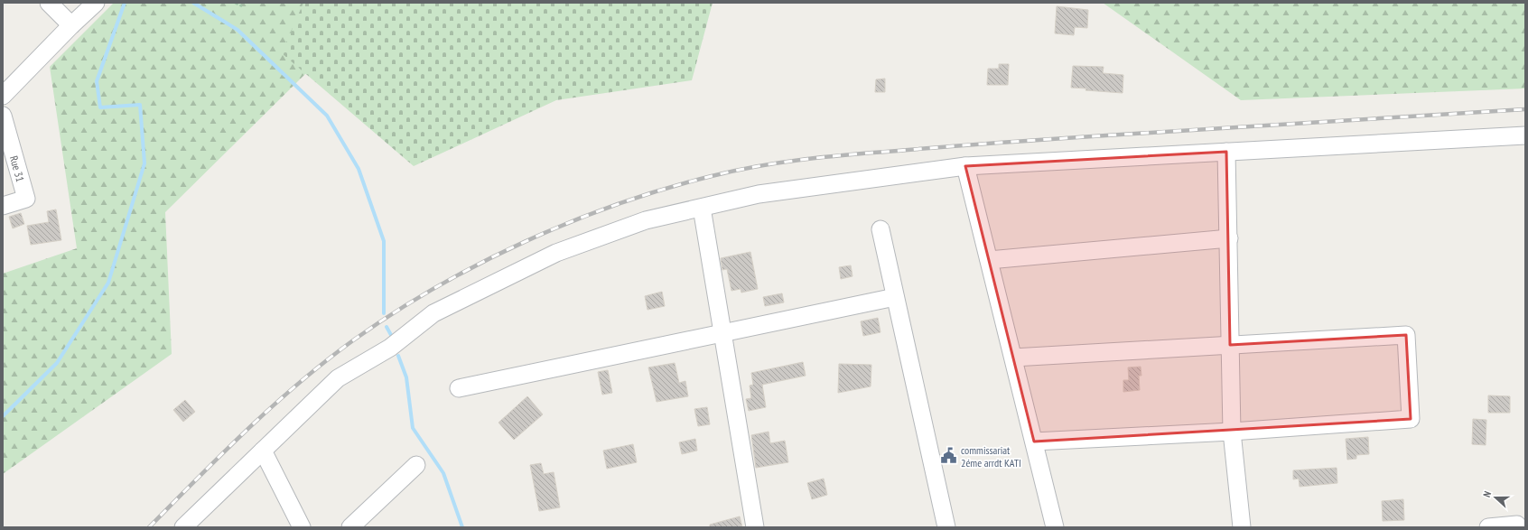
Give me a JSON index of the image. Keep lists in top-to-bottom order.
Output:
{
  "streets": {
    "street": ["Rue 31"]
  },
  "places": {
    "public building": ["commissariat 2éme arrdt KATI"]
  },
  "north": "left"
}
